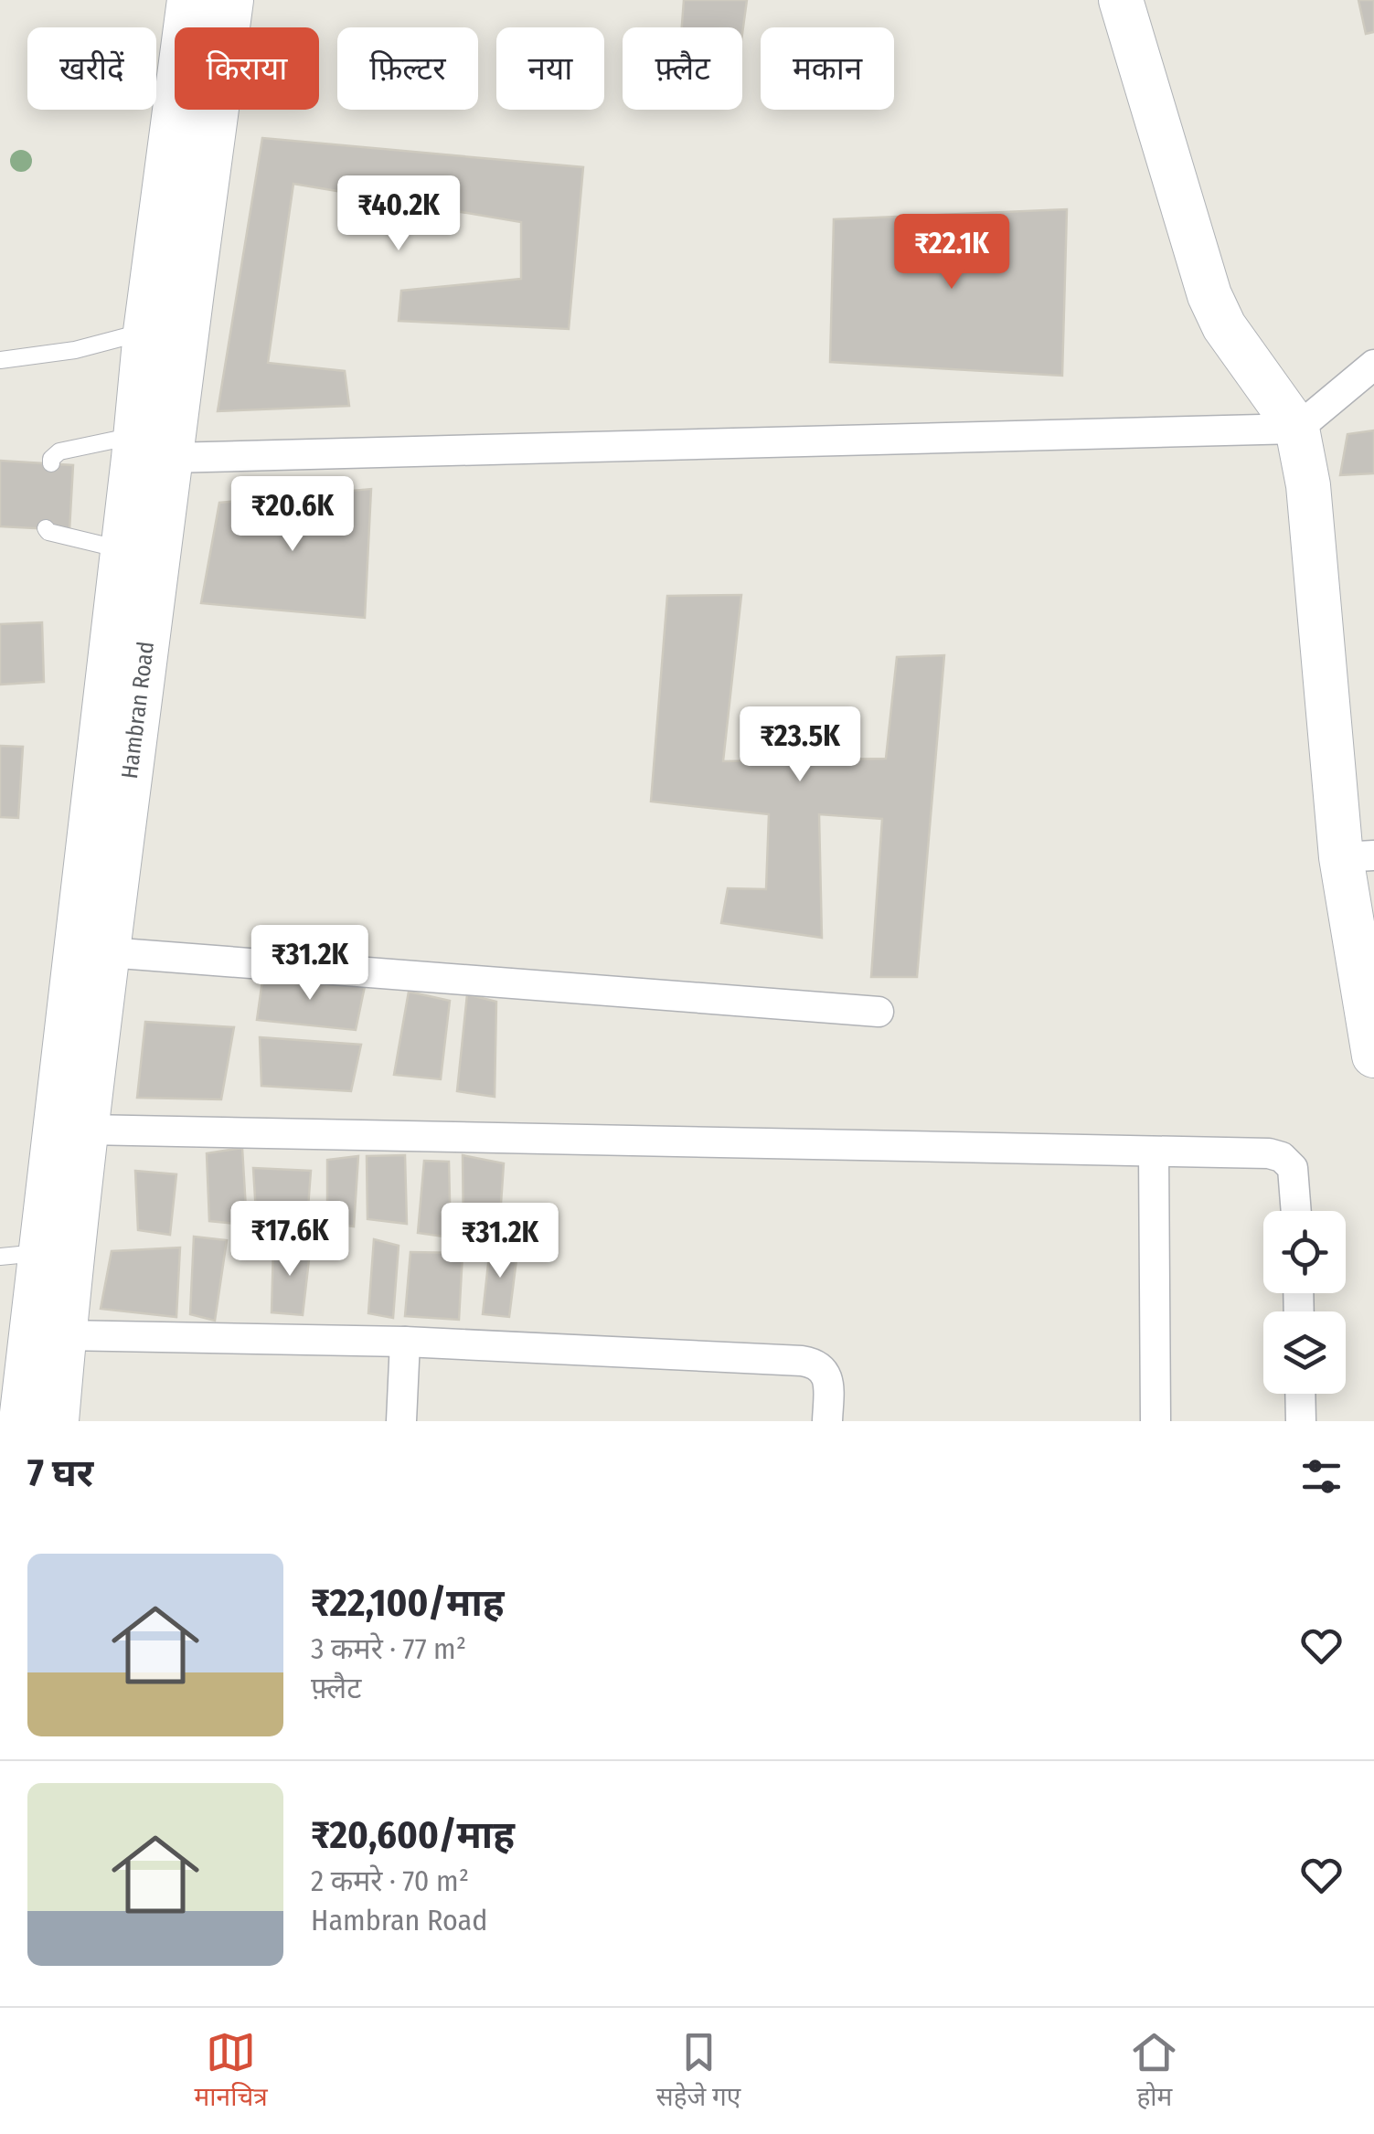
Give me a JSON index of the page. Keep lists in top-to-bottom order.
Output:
{
  "streets": {
    "main road": ["Hambran Road"]
  },
  "page": {
    "chip": [
      "खरीदें",
      "किराया",
      "फ़िल्टर",
      "नया",
      "फ़्लैट",
      "मकान"
    ],
    "price": [
      "₹40.2K",
      "₹22.1K",
      "₹20.6K",
      "₹23.5K",
      "₹31.2K",
      "₹17.6K",
      "₹31.2K"
    ],
    "heading": "7 घर",
    "list": [
      {
        "name": "₹22,100/माह",
        "note": "3 कमरे · 77 m² · फ़्लैट"
      },
      {
        "name": "₹20,600/माह",
        "note": "2 कमरे · 70 m² · Hambran Road"
      }
    ],
    "tabs": ["मानचित्र", "सहेजे गए", "होम"]
  }
}
